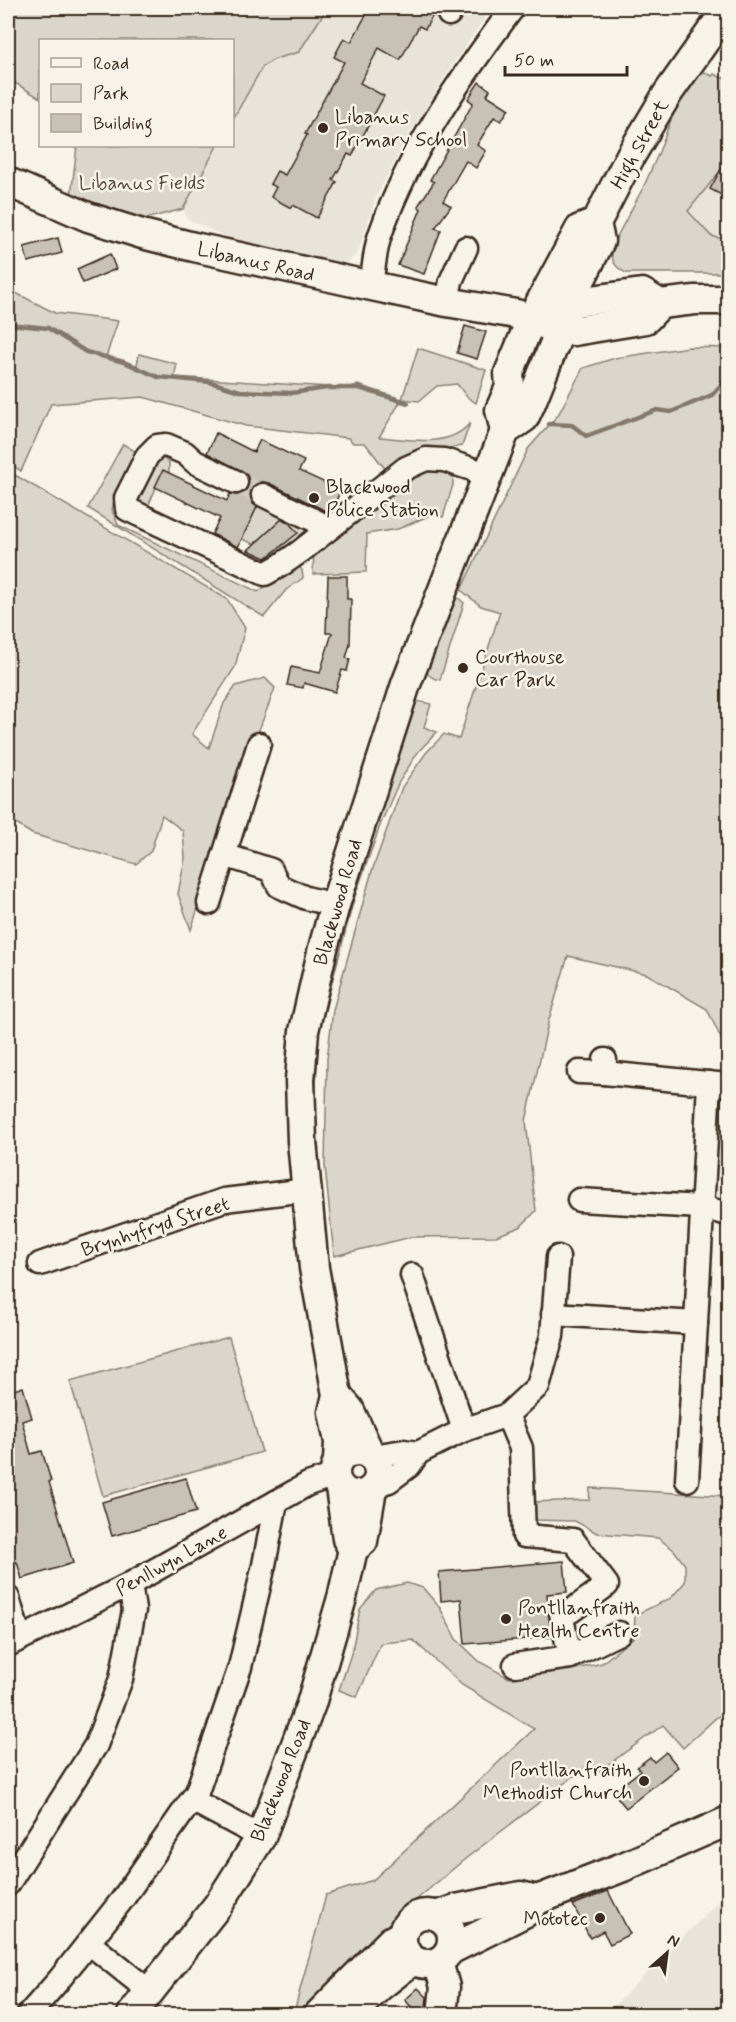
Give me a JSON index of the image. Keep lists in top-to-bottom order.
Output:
{
  "streets": {
    "main road": ["High Street", "Libanus Road", "Blackwood Road"],
    "street": ["Brynhyfryd Street", "Penllwyn Lane"]
  },
  "crossings": [
    ["High Street", "Libanus Road"],
    ["High Street", "Blackwood Road"],
    ["Libanus Road", "Blackwood Road"],
    ["Blackwood Road", "Brynhyfryd Street"],
    ["Blackwood Road", "Penllwyn Lane"]
  ],
  "parks": ["Libanus Fields"],
  "places": [
    "Libanus Primary School",
    "Blackwood Police Station",
    "Courthouse Car Park",
    "Pontllanfraith Health Centre",
    "Pontllanfraith Methodist Church",
    "Mototec"
  ],
  "legend": ["Road", "Park", "Building"],
  "scale_bar": "50 m",
  "north": "top right"
}
